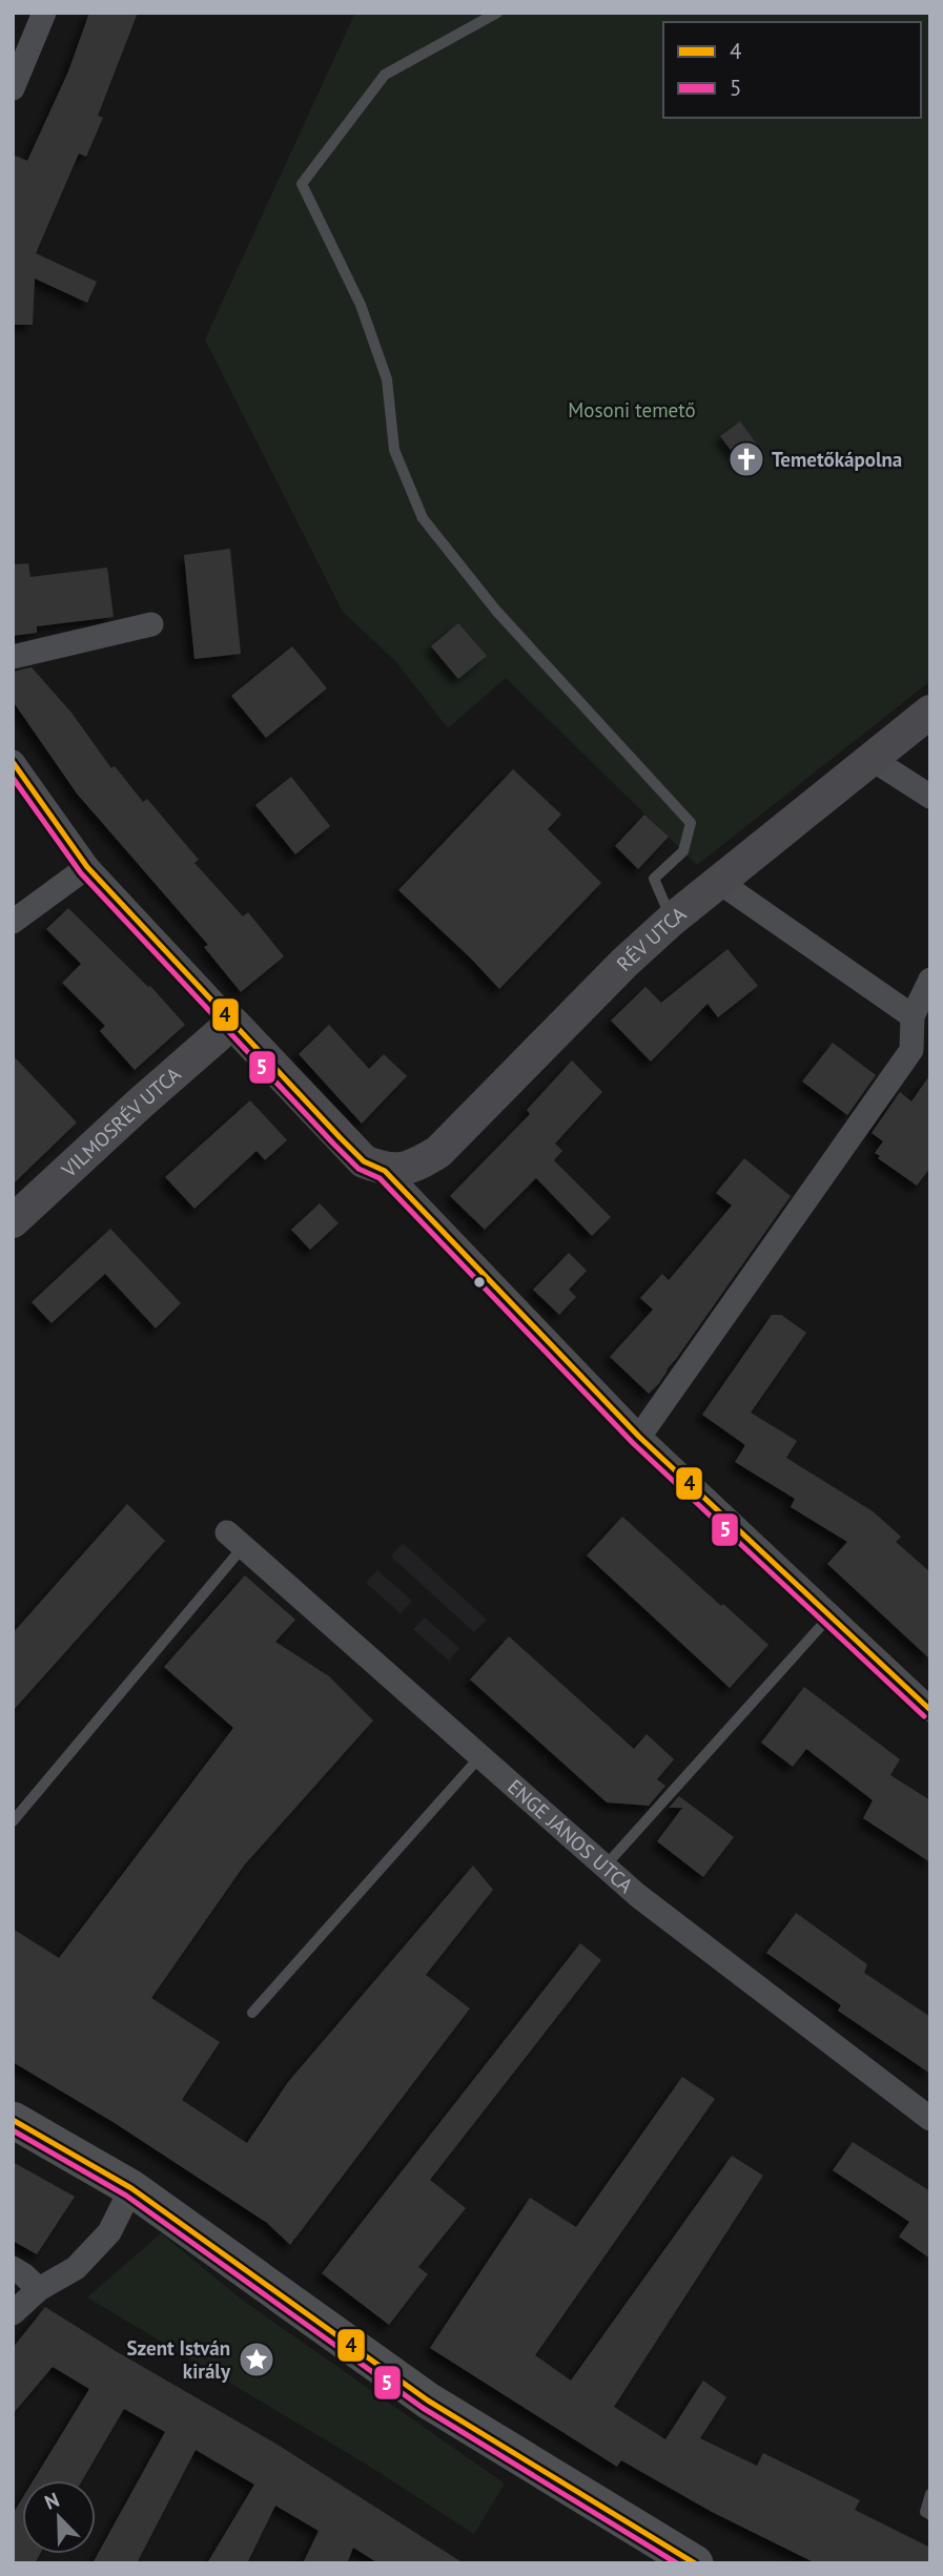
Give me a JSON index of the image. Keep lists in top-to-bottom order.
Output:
{
  "streets": {
    "main road": ["RÉV UTCA", "VILMOSRÉV UTCA"],
    "street": ["ENGE JÁNOS UTCA"]
  },
  "parks": ["Mosoni temető"],
  "places": {
    "church": ["Temetőkápolna"],
    "place": ["Szent István király"]
  },
  "lines": ["transit line 4", "transit line 5"],
  "legend": ["4", "5"],
  "north": "top left"
}
